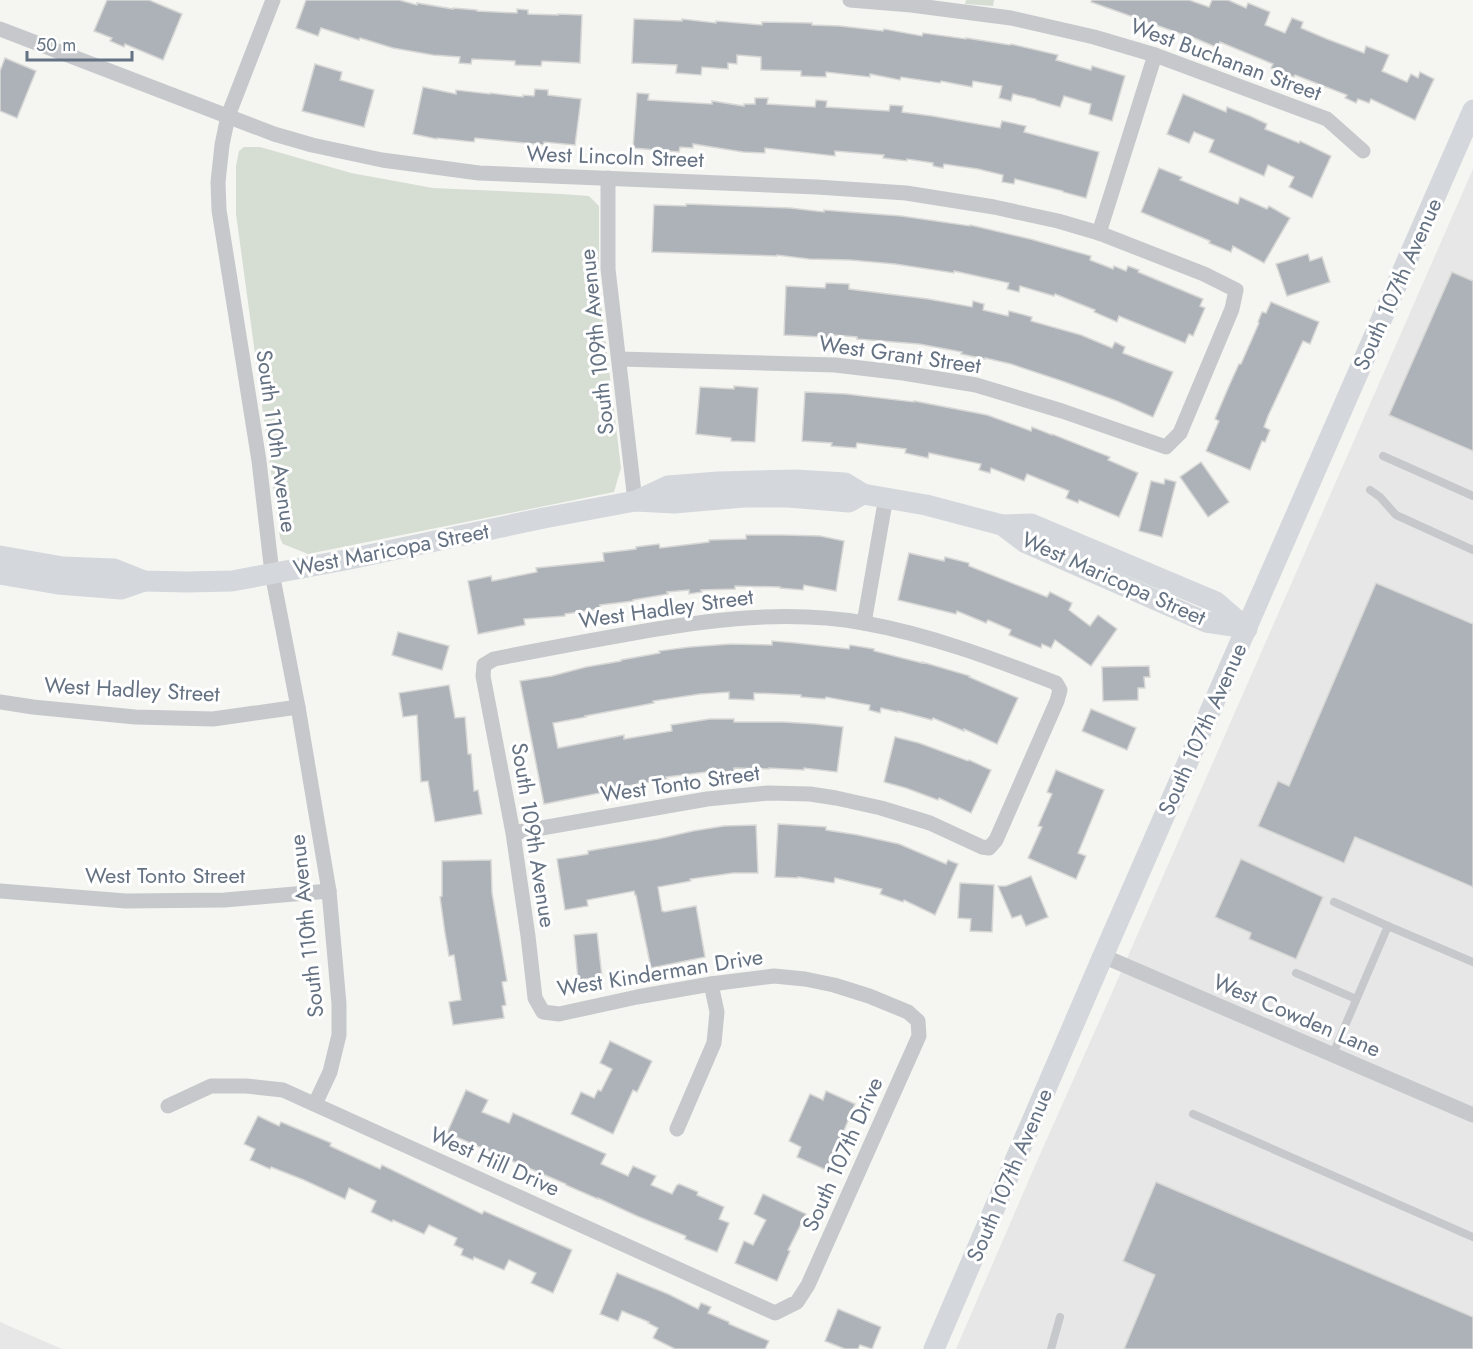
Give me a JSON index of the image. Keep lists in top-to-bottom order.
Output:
{
  "streets": {
    "street": [
      "West Buchanan Street",
      "West Lincoln Street",
      "South 107th Avenue",
      "South 109th Avenue",
      "West Grant Street",
      "South 110th Avenue",
      "West Maricopa Street",
      "West Hadley Street",
      "West Tonto Street",
      "West Kinderman Drive",
      "West Cowden Lane",
      "South 107th Drive",
      "West Hill Drive"
    ]
  },
  "crossings": [
    ["West Lincoln Street", "South 109th Avenue"],
    ["West Lincoln Street", "West Grant Street"],
    ["West Lincoln Street", "South 110th Avenue"],
    ["South 107th Avenue", "West Maricopa Street"],
    ["South 107th Avenue", "West Cowden Lane"],
    ["South 109th Avenue", "West Grant Street"],
    ["South 109th Avenue", "West Maricopa Street"],
    ["South 109th Avenue", "West Hadley Street"],
    ["South 109th Avenue", "West Tonto Street"],
    ["South 109th Avenue", "West Kinderman Drive"],
    ["South 110th Avenue", "West Maricopa Street"],
    ["South 110th Avenue", "West Hadley Street"],
    ["South 110th Avenue", "West Tonto Street"],
    ["South 110th Avenue", "West Hill Drive"],
    ["West Hadley Street", "West Tonto Street"],
    ["West Kinderman Drive", "South 107th Drive"],
    ["South 107th Drive", "West Hill Drive"]
  ],
  "scale_bar": "50 m"
}
